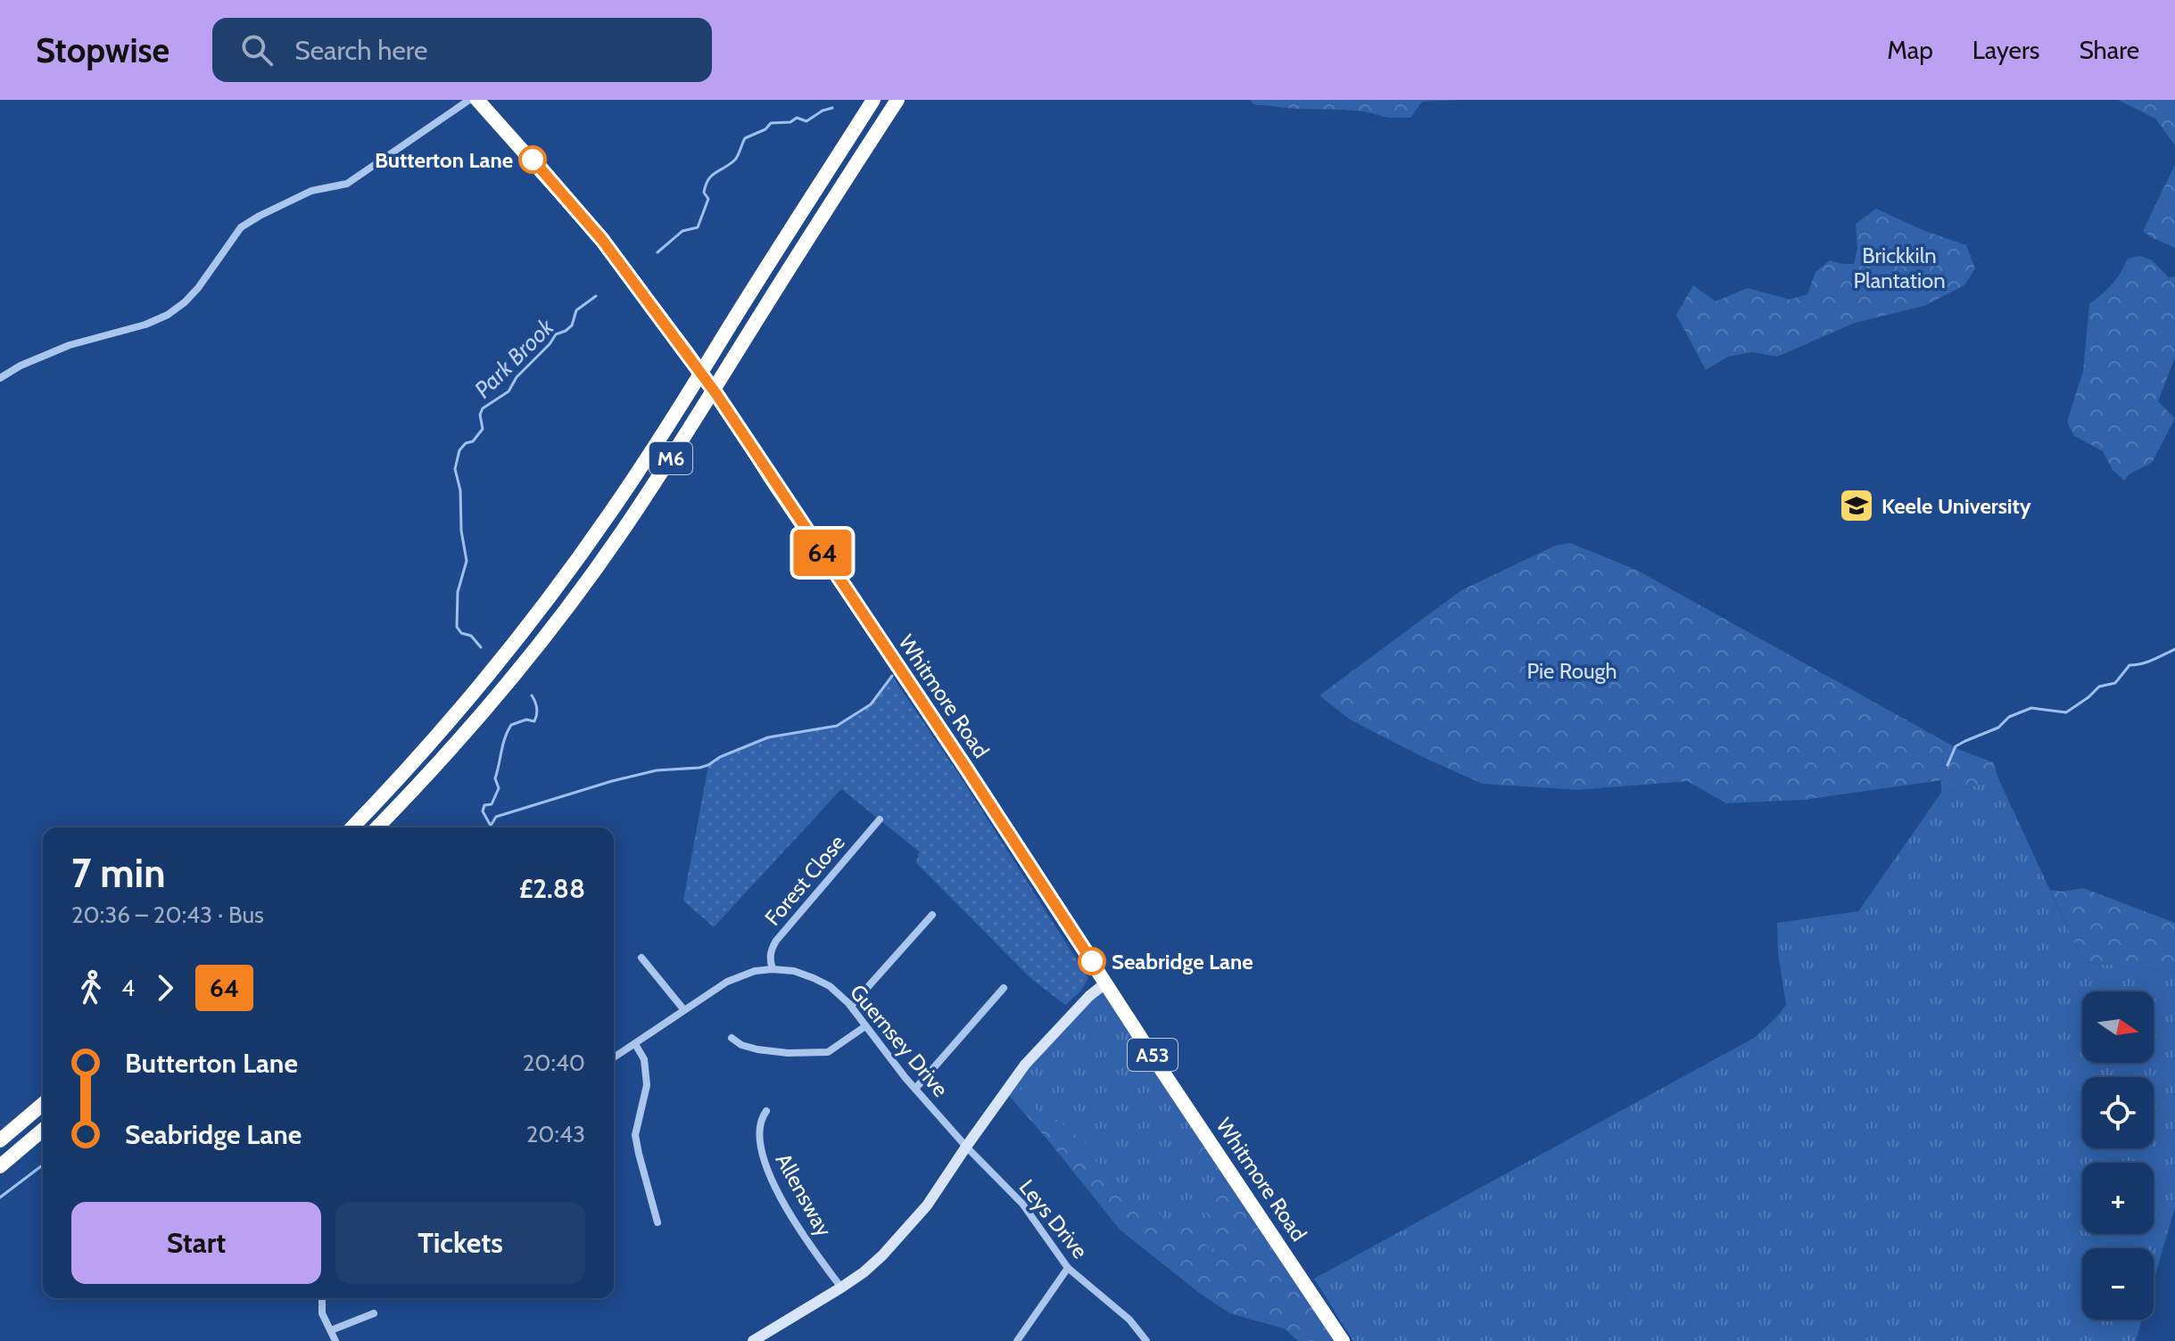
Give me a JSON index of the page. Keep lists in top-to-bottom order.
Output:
{
  "streets": {
    "highway": ["M6", "Whitmore Road", "A53"],
    "street": [
      "Forest Close",
      "Guernsey Drive",
      "Allensway",
      "Leys Drive"
    ]
  },
  "crossings": [
    ["Forest Close", "Guernsey Drive"],
    ["Guernsey Drive", "Leys Drive"]
  ],
  "water": ["Park Brook"],
  "parks": ["Brickkiln Plantation", "Pie Rough"],
  "places": {
    "other": ["Butterton Lane", "Seabridge Lane"],
    "school or university": ["Keele University"]
  },
  "lines": ["bus line 64"],
  "north": "right",
  "page": {
    "header": "Stopwise",
    "search": "Search here",
    "nav": ["Map", "Layers", "Share"],
    "on_map": "64",
    "heading": ["7 min", "20:36 – 20:43 · Bus", "£2.88"],
    "legs": ["4", "64"],
    "map_buttons": ["+", "−"],
    "list": [
      {
        "name": "Butterton Lane",
        "value": "20:40"
      },
      {
        "name": "Seabridge Lane",
        "value": "20:43"
      }
    ],
    "buttons": ["Start", "Tickets"]
  }
}
